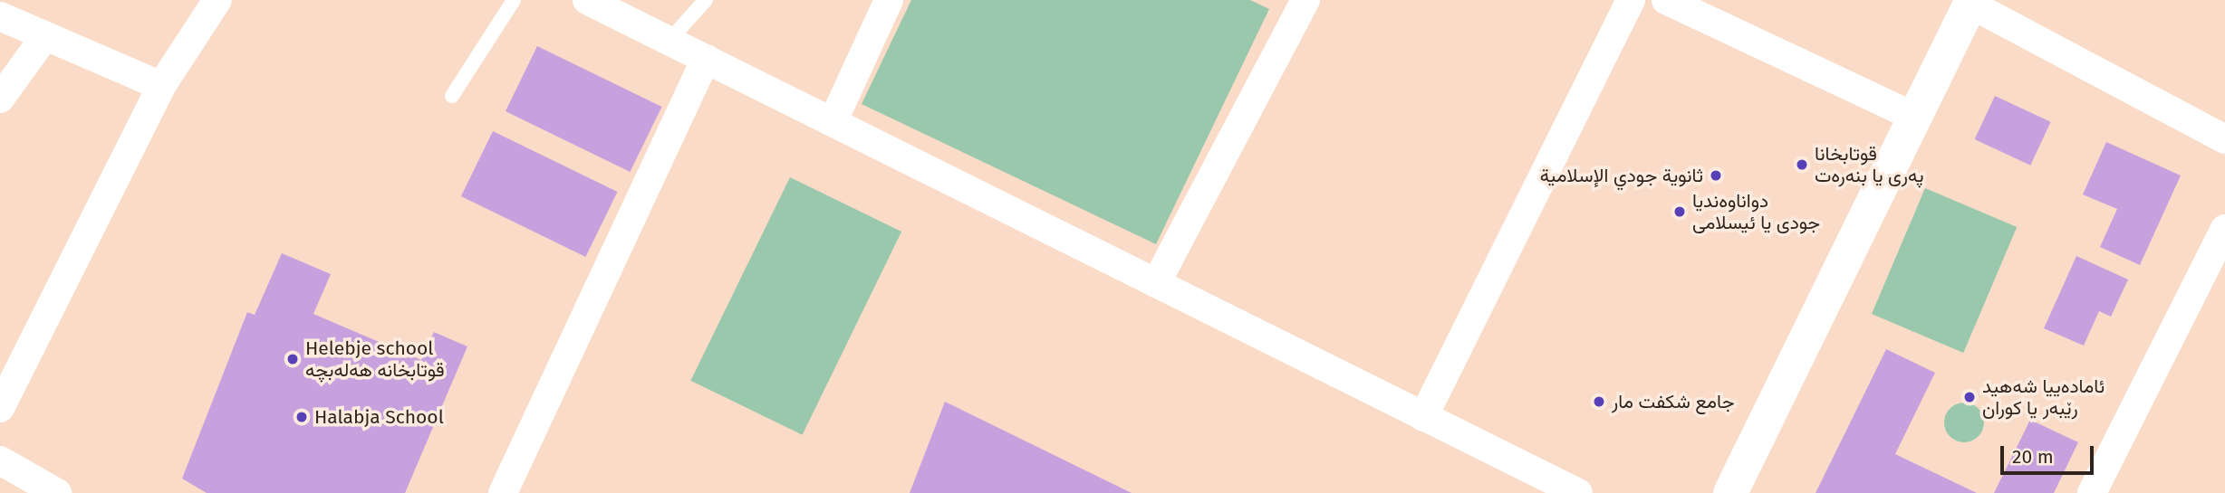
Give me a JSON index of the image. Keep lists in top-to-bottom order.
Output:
{
  "places": [
    "قوتابخانا پەری یا بنەرەت",
    "ثانوية جودي الإسلامية",
    "دواناوەندیا جودی یا ئیسلامی",
    "Helebje school قوتابخانە هەلەبچە",
    "ئامادەییا شەهید رێبەر یا کوران",
    "جامع شكفت مار",
    "Halabja School"
  ],
  "scale_bar": "20 m"
}
